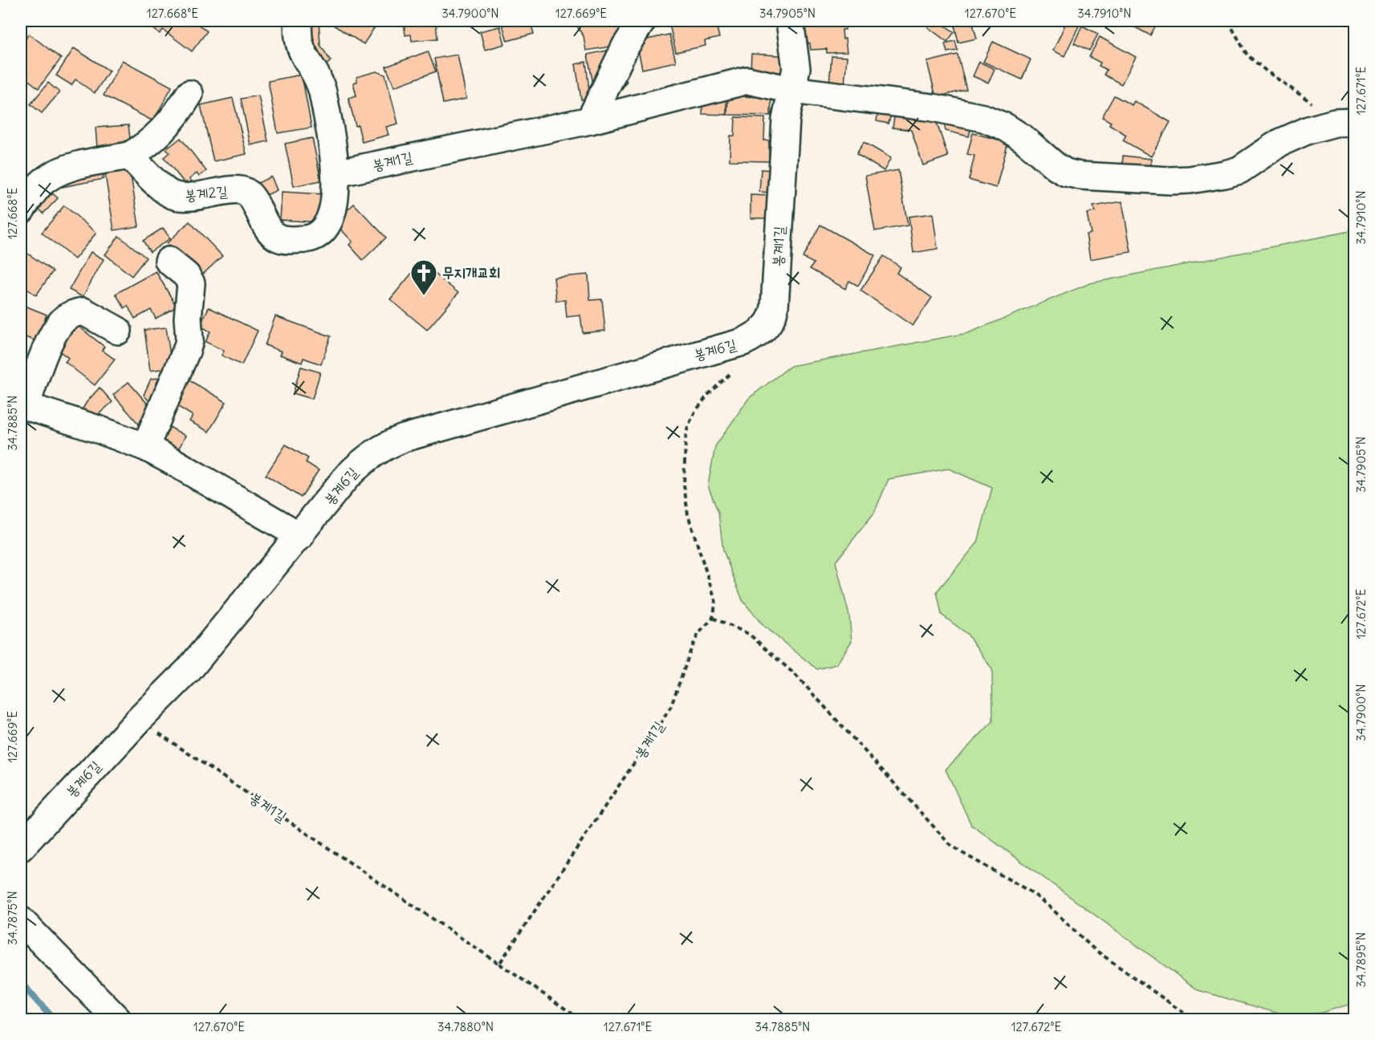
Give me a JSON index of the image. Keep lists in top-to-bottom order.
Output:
{
  "streets": {
    "street": ["봉계1길", "봉계2길", "봉계6길"]
  },
  "crossings": [
    ["봉계1길", "봉계2길"],
    ["봉계1길", "봉계6길"]
  ],
  "places": {
    "church": ["무지개교회"]
  },
  "coordinates": [
    "127.668°E",
    "34.7900°N",
    "127.669°E",
    "34.7905°N",
    "127.670°E",
    "34.7910°N",
    "127.671°E",
    "34.7885°N",
    "127.672°E",
    "34.7875°N",
    "34.7895°N",
    "34.7880°N"
  ]
}
